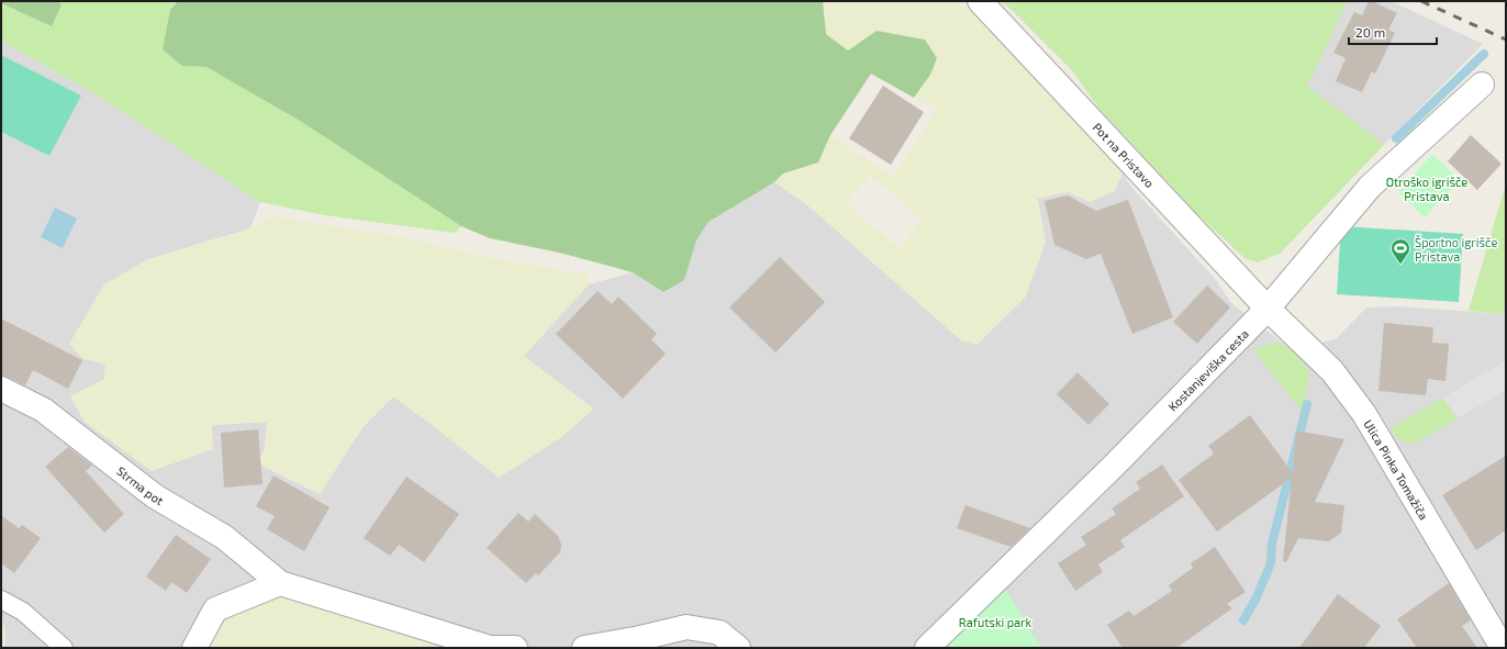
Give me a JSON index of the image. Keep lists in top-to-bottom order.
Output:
{
  "streets": {
    "street": [
      "Pot na Pristavo",
      "Kostanjeviška cesta",
      "Ulica Pinka Tomažiča",
      "Strma pot"
    ]
  },
  "crossings": [
    ["Pot na Pristavo", "Kostanjeviška cesta"],
    ["Pot na Pristavo", "Ulica Pinka Tomažiča"],
    ["Kostanjeviška cesta", "Ulica Pinka Tomažiča"]
  ],
  "parks": ["Otroško igrišče Pristava", "Rafutski park"],
  "places": {
    "sports": ["Športno igrišče Pristava"]
  },
  "scale_bar": "20 m"
}
